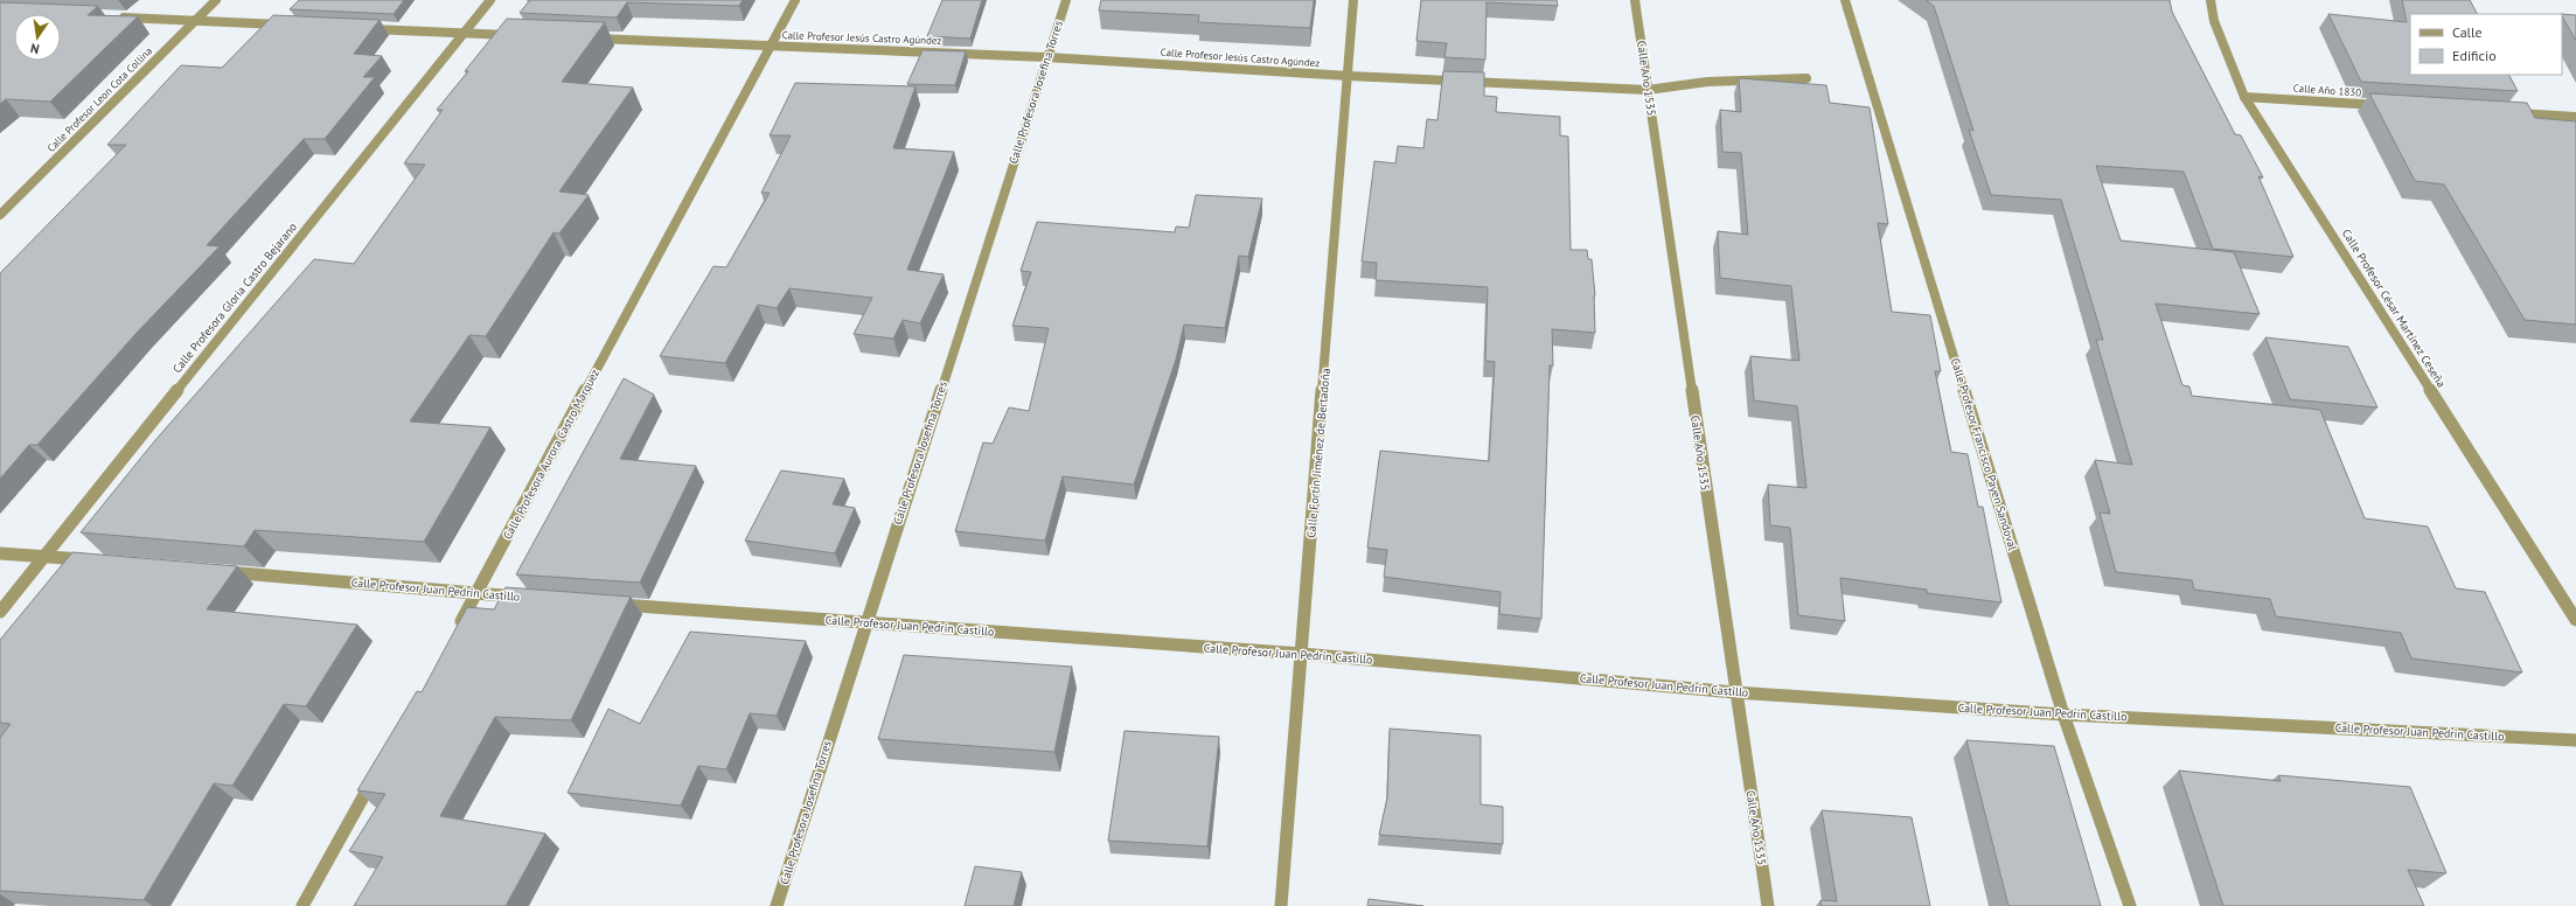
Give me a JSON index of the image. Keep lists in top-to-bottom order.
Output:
{
  "streets": {
    "street": [
      "Calle Profesor Jesús Castro Agúndez",
      "Calle Año 1535",
      "Calle Año 1830",
      "Calle Profesora Josefina Torres",
      "Calle Profesor Leon Cota Collina",
      "Calle Profesora Gloria Castro Bejarano",
      "Calle Profesor César Martínez Ceseña",
      "Calle Fortín Jiménez de Bertadoña",
      "Calle Profesora Aurora Castro Marquez",
      "Calle Profesor Francisco Payen Sandoval",
      "Calle Profesor Juan Pedrin Castillo"
    ]
  },
  "crossings": [
    ["Calle Profesor Jesús Castro Agúndez", "Calle Año 1535"],
    ["Calle Profesor Jesús Castro Agúndez", "Calle Profesora Josefina Torres"],
    ["Calle Profesor Jesús Castro Agúndez", "Calle Fortín Jiménez de Bertadoña"],
    ["Calle Profesor Jesús Castro Agúndez", "Calle Profesora Aurora Castro Marquez"],
    ["Calle Año 1535", "Calle Profesor Juan Pedrin Castillo"],
    ["Calle Año 1830", "Calle Profesor César Martínez Ceseña"],
    ["Calle Profesora Josefina Torres", "Calle Profesor Juan Pedrin Castillo"],
    ["Calle Fortín Jiménez de Bertadoña", "Calle Profesor Juan Pedrin Castillo"],
    ["Calle Profesora Aurora Castro Marquez", "Calle Profesor Juan Pedrin Castillo"],
    ["Calle Profesor Francisco Payen Sandoval", "Calle Profesor Juan Pedrin Castillo"]
  ],
  "legend": ["Calle", "Edificio"],
  "north": "bottom"
}
